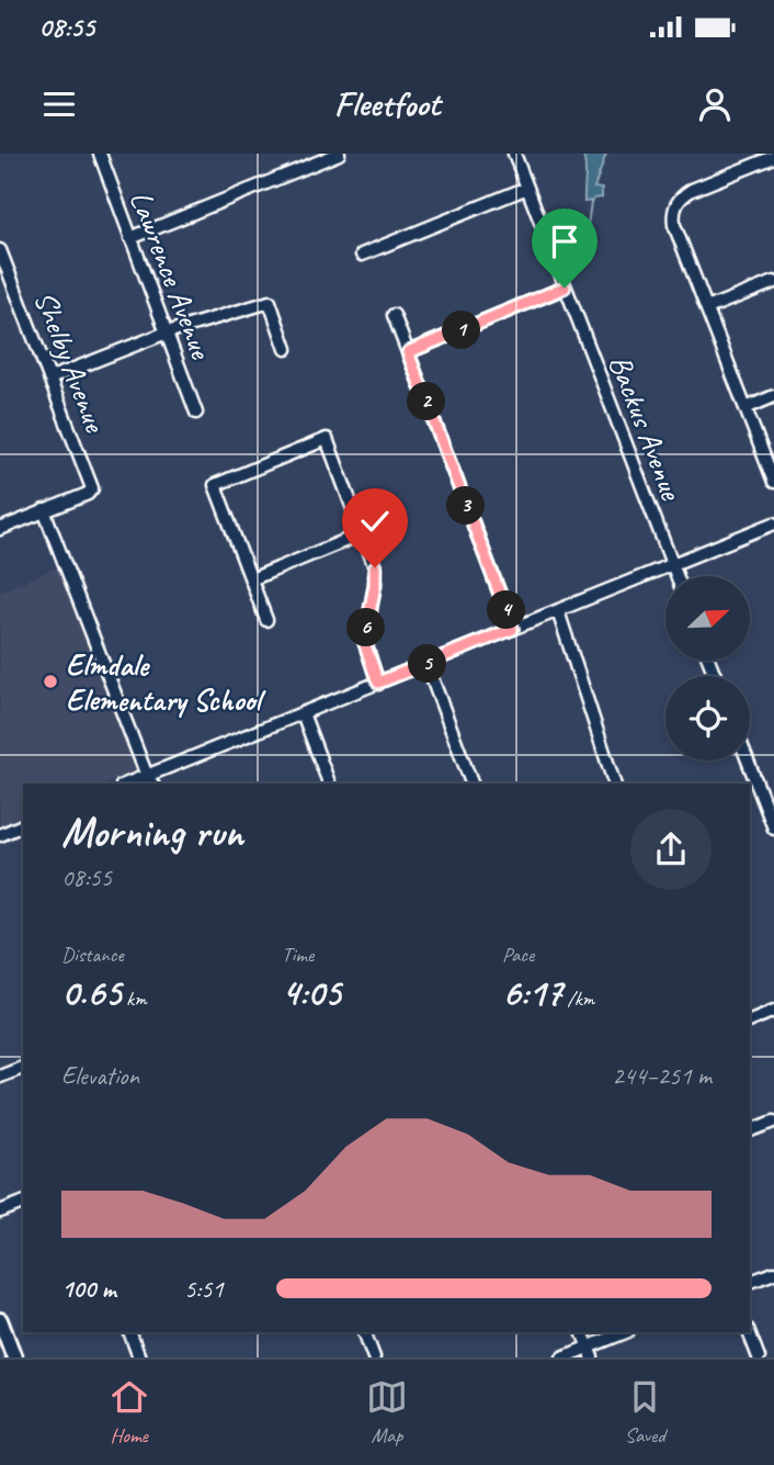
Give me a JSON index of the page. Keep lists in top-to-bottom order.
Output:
{
  "streets": {
    "street": ["Lawrence Avenue", "Shelby Avenue", "Backus Avenue"]
  },
  "places": ["Elmdale Elementary School"],
  "north": "top right",
  "page": {
    "status": "08:55",
    "header": "Fleetfoot",
    "pins": [
      "1",
      "2",
      "3",
      "4",
      "6",
      "5"
    ],
    "heading": ["Morning run", "08:55"],
    "stats": [
      ["Distance", "0.65 km"],
      ["Time", "4:05"],
      ["Pace", "6:17 /km"]
    ],
    "chart": ["Elevation", "244–251 m"],
    "list": [
      {
        "name": "100 m",
        "note": "5:51"
      }
    ],
    "tabs": ["Home", "Map", "Saved"]
  }
}
